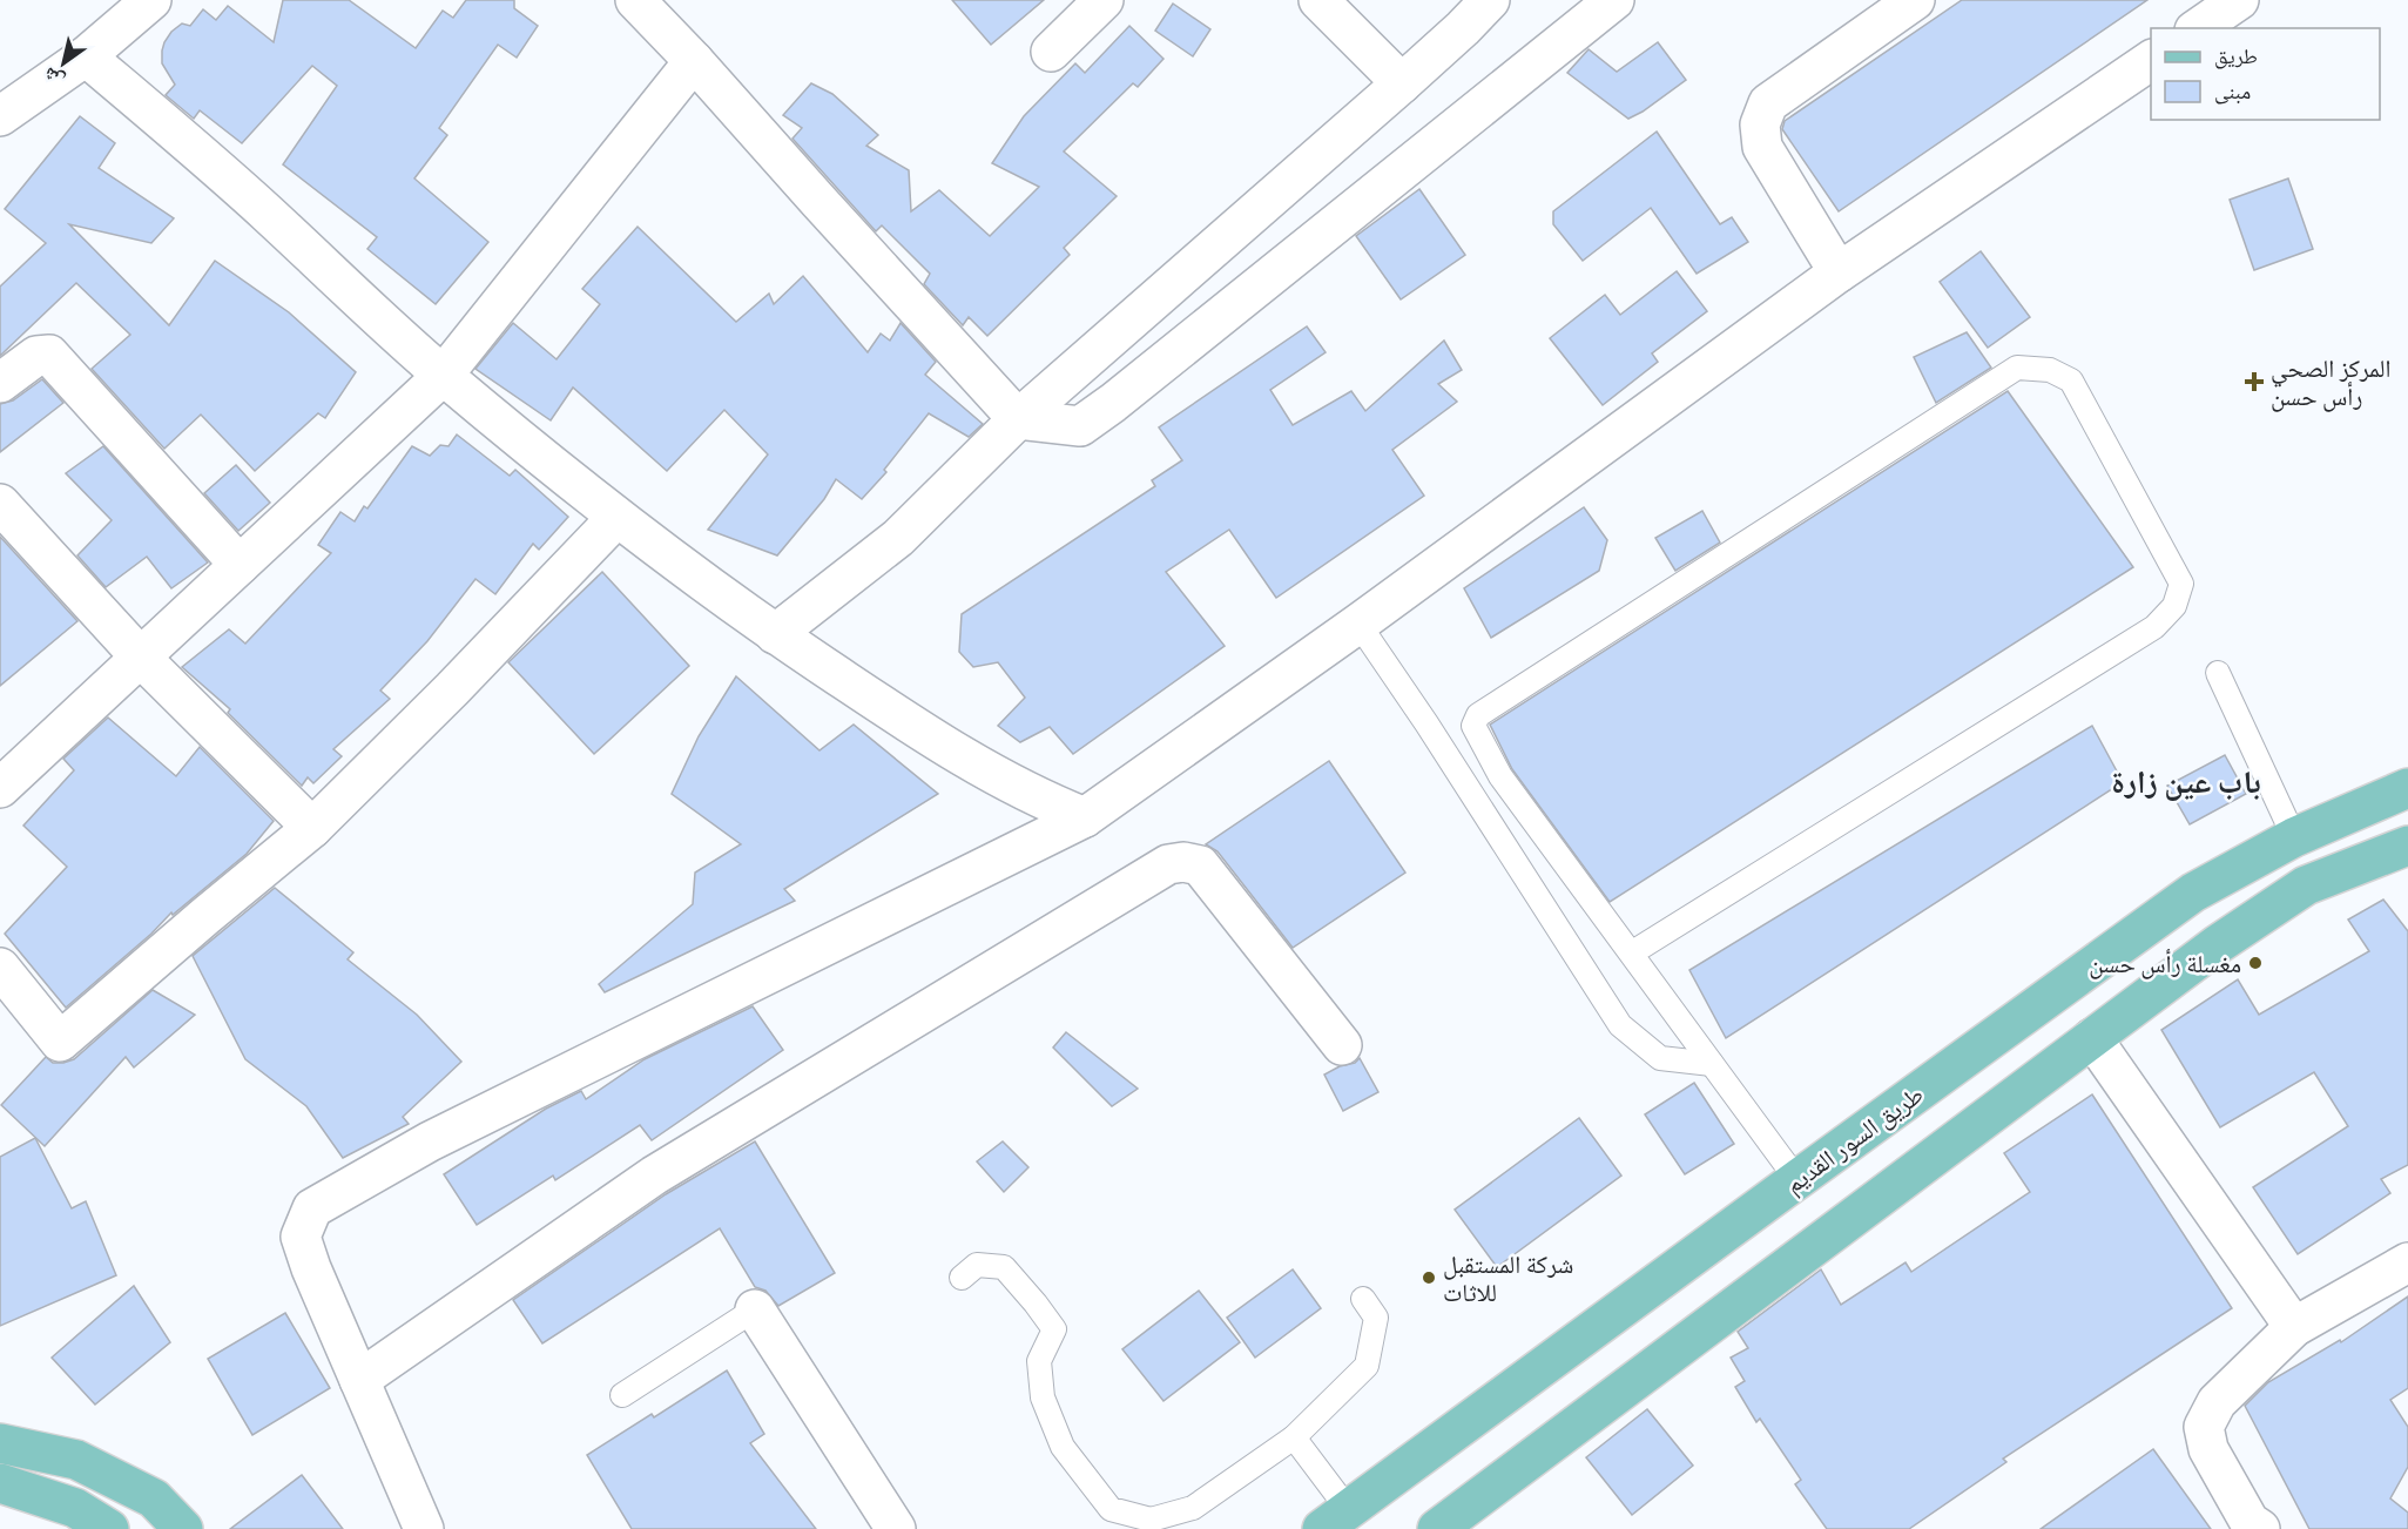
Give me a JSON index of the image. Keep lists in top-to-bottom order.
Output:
{
  "streets": {
    "main road": ["طريق السور القديم"]
  },
  "districts": ["باب عين زارة"],
  "places": {
    "health": ["المركز الصحي رأس حسن"],
    "other": ["مغسلة رأس حسن", "شركة المستقبل للاثات"]
  },
  "legend": ["طريق", "مبنى"],
  "north": "bottom left"
}
